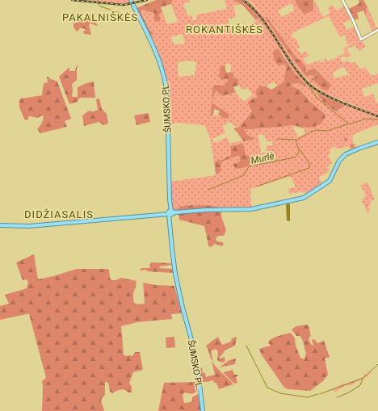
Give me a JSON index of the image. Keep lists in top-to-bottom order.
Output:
{
  "streets": {
    "main road": ["ŠUMSKO PL."]
  },
  "districts": ["PAKALNIŠKĖS", "ROKANTIŠKĖS", "DIDŽIASALIS"],
  "water": ["Murlė"]
}
